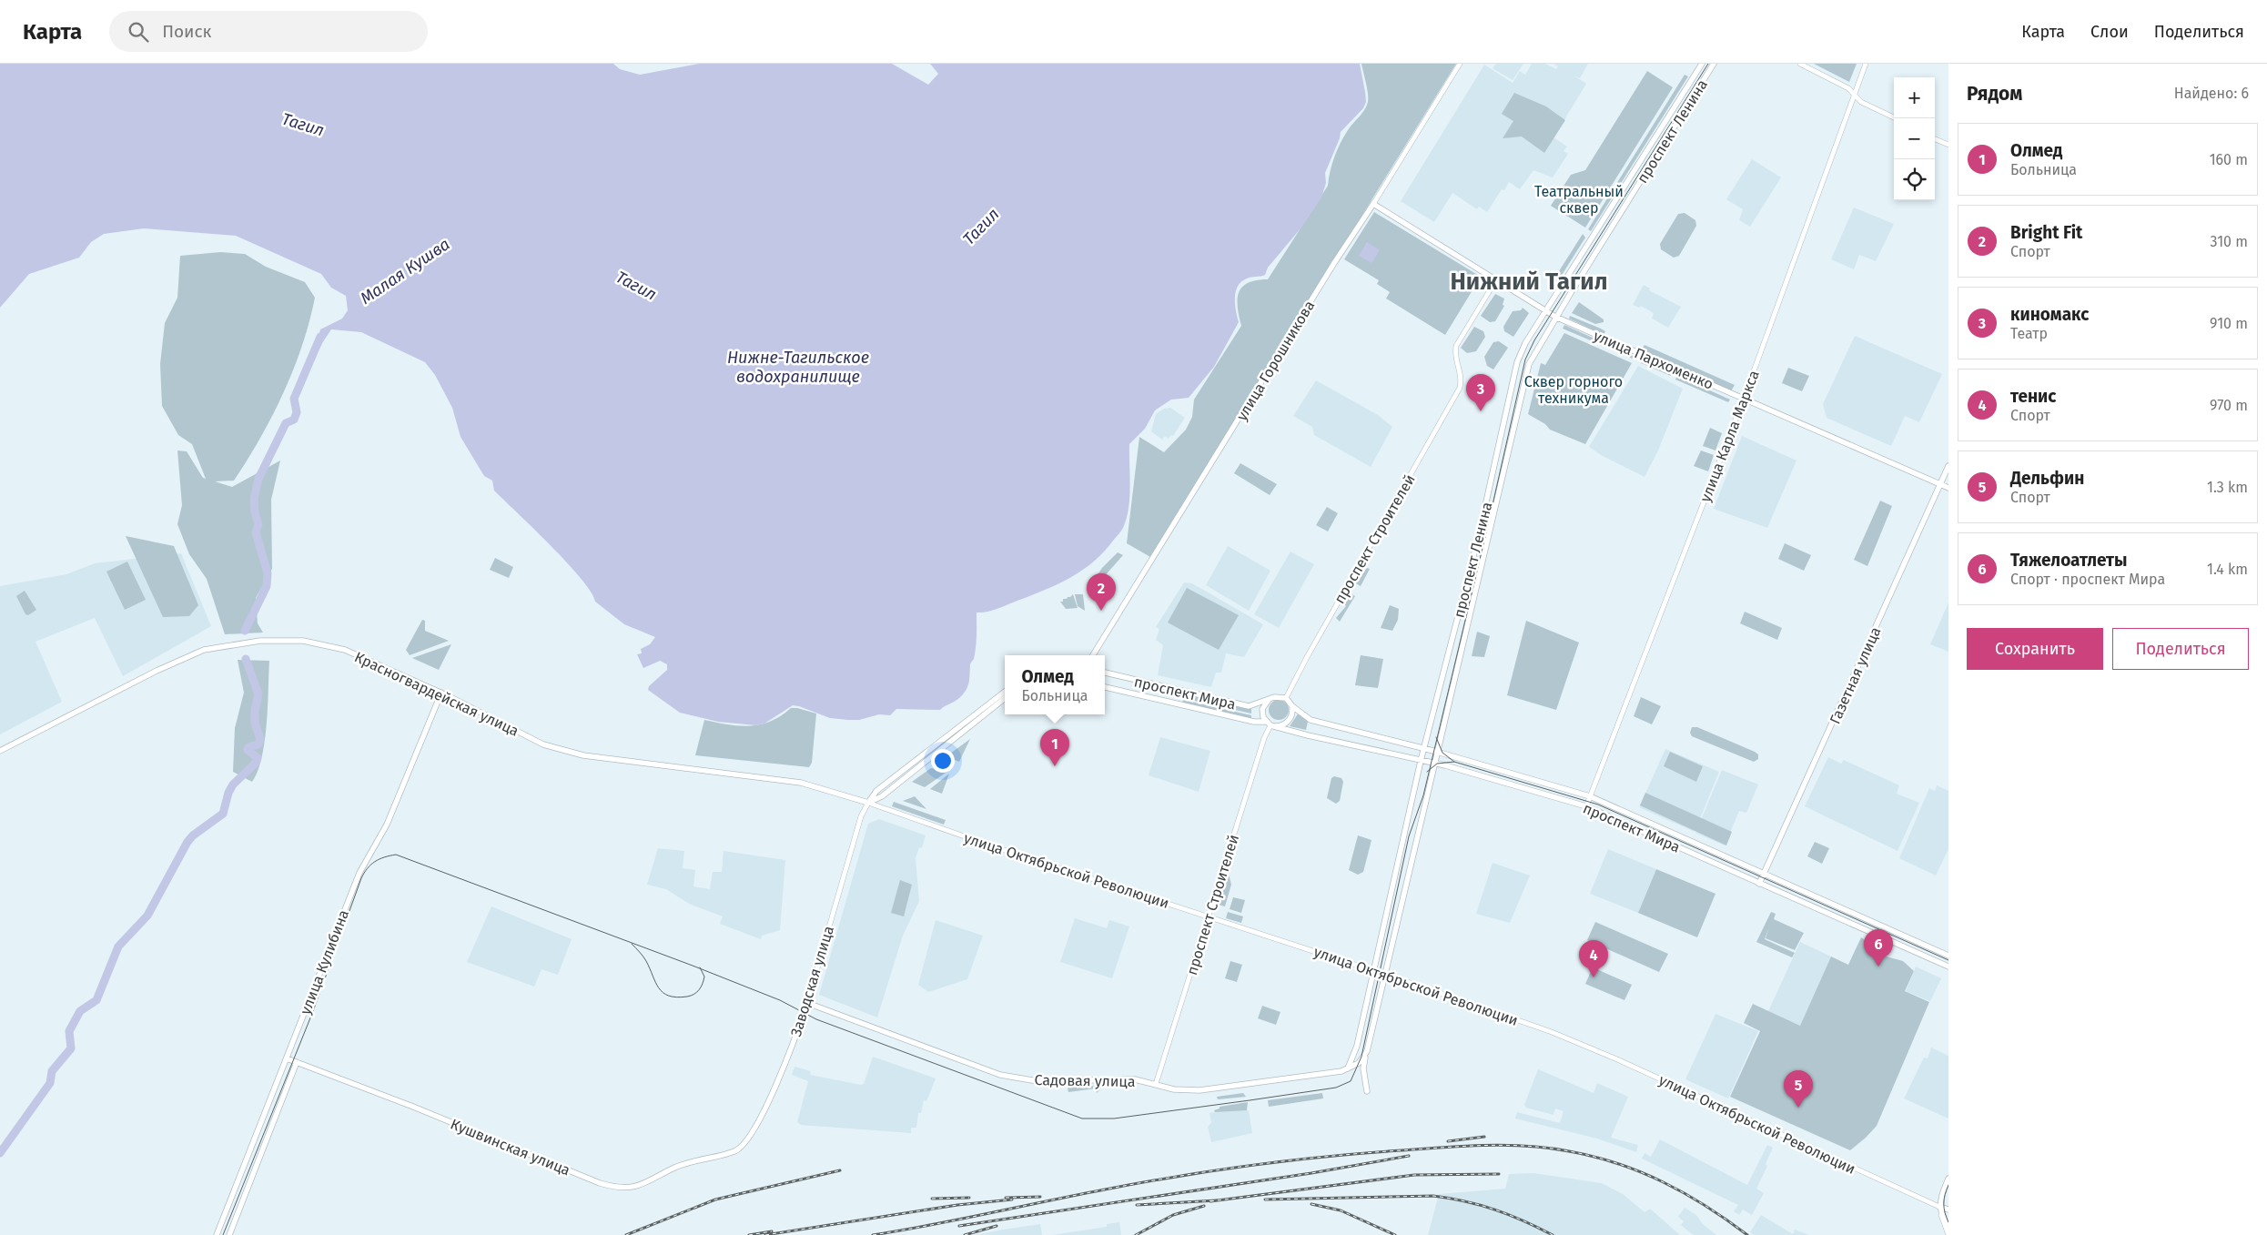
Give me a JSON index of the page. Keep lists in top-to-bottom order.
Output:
{
  "streets": {
    "main road": [
      "проспект Ленина",
      "улица Пархоменко",
      "улица Горошникова",
      "Газетная улица",
      "проспект Мира",
      "Красногвардейская улица",
      "улица Октябрьской Революции",
      "улица Кулибина",
      "Заводская улица",
      "Садовая улица",
      "Кушвинская улица"
    ],
    "street": ["улица Карла Маркса", "проспект Строителей"]
  },
  "crossings": [
    ["проспект Ленина", "улица Пархоменко"],
    ["проспект Ленина", "проспект Мира"],
    ["проспект Ленина", "улица Октябрьской Революции"],
    ["проспект Ленина", "Садовая улица"],
    ["улица Пархоменко", "улица Горошникова"],
    ["улица Пархоменко", "улица Карла Маркса"],
    ["улица Пархоменко", "проспект Строителей"],
    ["улица Пархоменко", "Газетная улица"],
    ["улица Карла Маркса", "проспект Мира"],
    ["проспект Строителей", "проспект Мира"],
    ["проспект Строителей", "улица Октябрьской Революции"],
    ["проспект Строителей", "Садовая улица"],
    ["Газетная улица", "проспект Мира"],
    ["Красногвардейская улица", "улица Октябрьской Революции"],
    ["Красногвардейская улица", "улица Кулибина"],
    ["Красногвардейская улица", "Заводская улица"],
    ["улица Октябрьской Революции", "Заводская улица"],
    ["улица Кулибина", "Кушвинская улица"],
    ["Заводская улица", "Садовая улица"],
    ["Заводская улица", "Кушвинская улица"]
  ],
  "districts": ["Нижний Тагил"],
  "water": ["Тагил", "Малая Кушва", "Нижне-Тагильское водохранилище"],
  "parks": ["Театральный сквер", "Сквер горного техникума"],
  "page": {
    "header": "Карта",
    "search": "Поиск",
    "nav": ["Карта", "Слои", "Поделиться"],
    "heading": ["Рядом", "Найдено: 6"],
    "map_buttons": ["+", "−"],
    "list": [
      {
        "mark": "1",
        "name": "Олмед",
        "note": "Больница",
        "value": "160 m"
      },
      {
        "mark": "2",
        "name": "Bright Fit",
        "note": "Спорт",
        "value": "310 m"
      },
      {
        "mark": "3",
        "name": "киномакс",
        "note": "Театр",
        "value": "910 m"
      },
      {
        "mark": "4",
        "name": "тенис",
        "note": "Спорт",
        "value": "970 m"
      },
      {
        "mark": "5",
        "name": "Дельфин",
        "note": "Спорт",
        "value": "1.3 km"
      },
      {
        "mark": "6",
        "name": "Тяжелоатлеты",
        "note": "Спорт · проспект Мира",
        "value": "1.4 km"
      }
    ],
    "pins": [
      "3",
      "2",
      "1",
      "6",
      "4",
      "5"
    ],
    "buttons": ["Сохранить", "Поделиться"],
    "popup": ["Олмед", "Больница"]
  }
}
